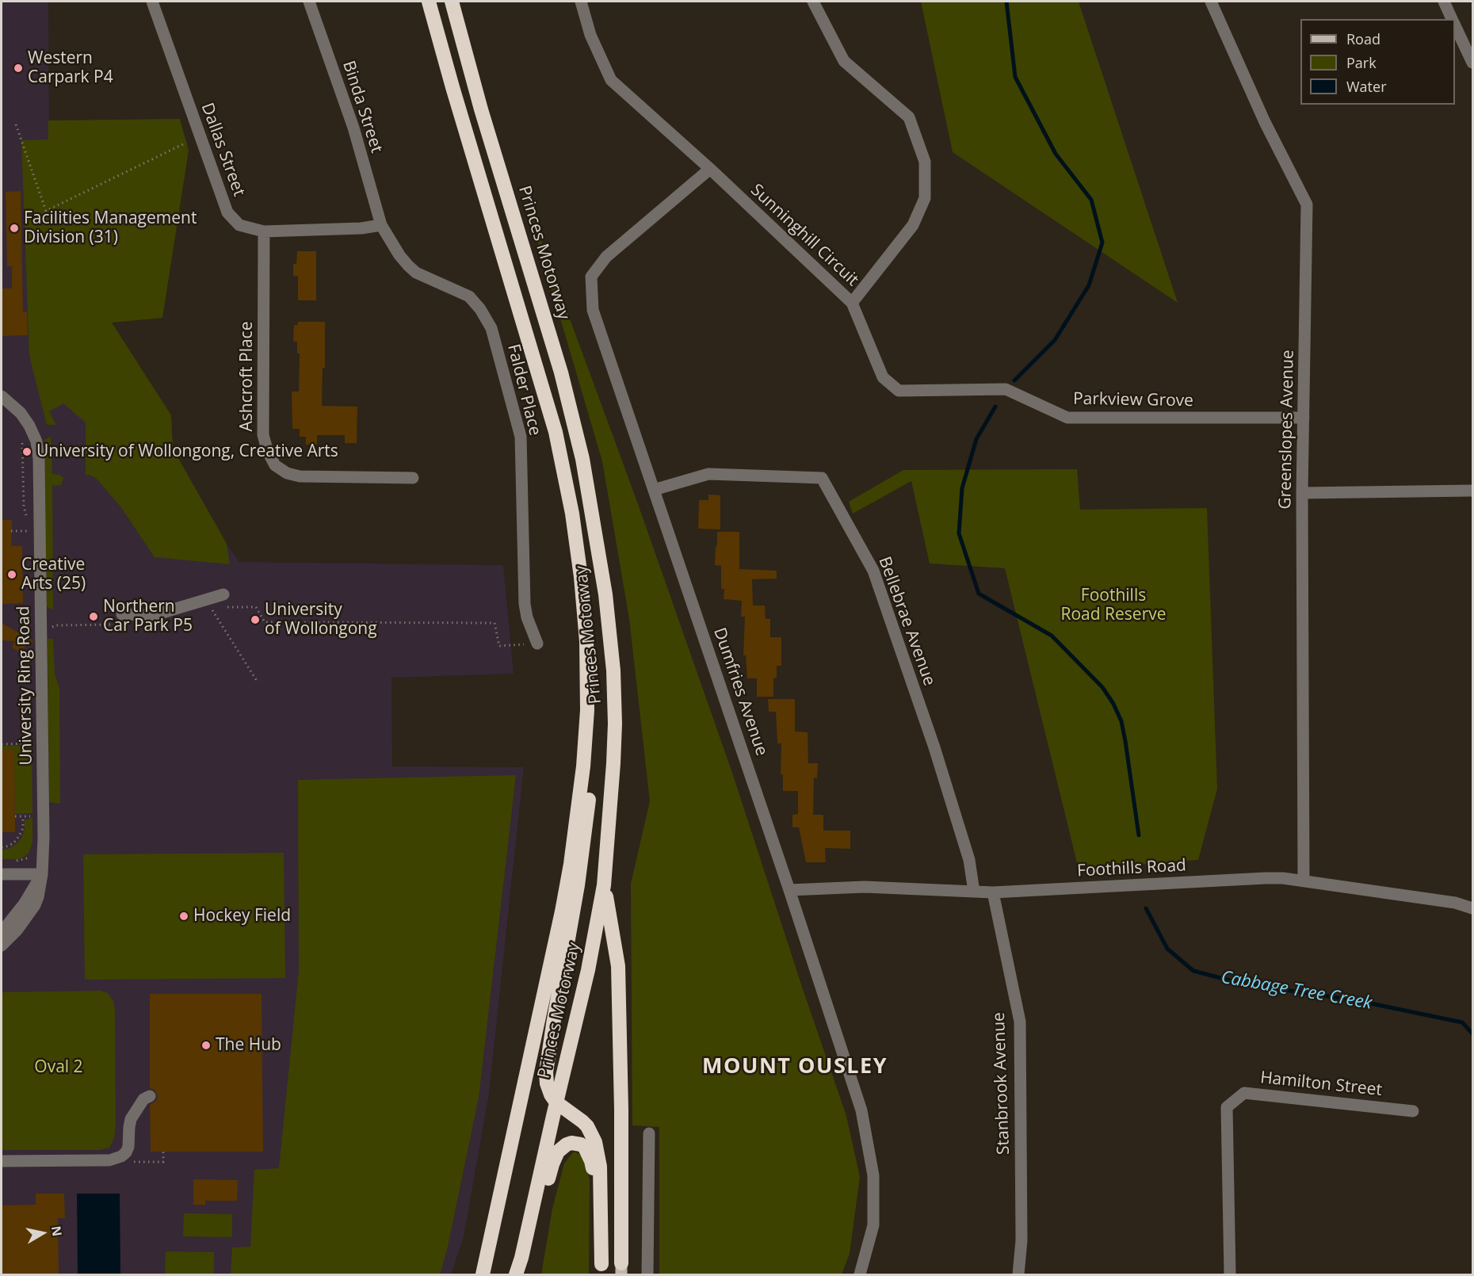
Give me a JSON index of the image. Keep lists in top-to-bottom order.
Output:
{
  "streets": {
    "highway": ["Princes Motorway"],
    "street": [
      "Binda Street",
      "Dallas Street",
      "Sunninghill Circuit",
      "Ashcroft Place",
      "Falder Place",
      "Parkview Grove",
      "Greenslopes Avenue",
      "Bellebrae Avenue",
      "University Ring Road",
      "Dumfries Avenue",
      "Foothills Road",
      "Stanbrook Avenue",
      "Hamilton Street"
    ]
  },
  "crossings": [
    ["Binda Street", "Dallas Street"],
    ["Binda Street", "Falder Place"],
    ["Dallas Street", "Ashcroft Place"],
    ["Dallas Street", "Falder Place"],
    ["Sunninghill Circuit", "Parkview Grove"],
    ["Sunninghill Circuit", "Dumfries Avenue"],
    ["Parkview Grove", "Greenslopes Avenue"],
    ["Greenslopes Avenue", "Foothills Road"],
    ["Bellebrae Avenue", "Dumfries Avenue"],
    ["Bellebrae Avenue", "Foothills Road"],
    ["Dumfries Avenue", "Foothills Road"],
    ["Foothills Road", "Stanbrook Avenue"]
  ],
  "districts": ["MOUNT OUSLEY"],
  "water": ["Cabbage Tree Creek"],
  "parks": ["Foothills Road Reserve", "Oval 2"],
  "places": [
    "Western Carpark P4",
    "Facilities Management Division (31)",
    "University of Wollongong, Creative Arts",
    "Creative Arts (25)",
    "Northern Car Park P5",
    "University of Wollongong",
    "Hockey Field",
    "The Hub"
  ],
  "legend": ["Road", "Park", "Water"],
  "north": "right"
}
